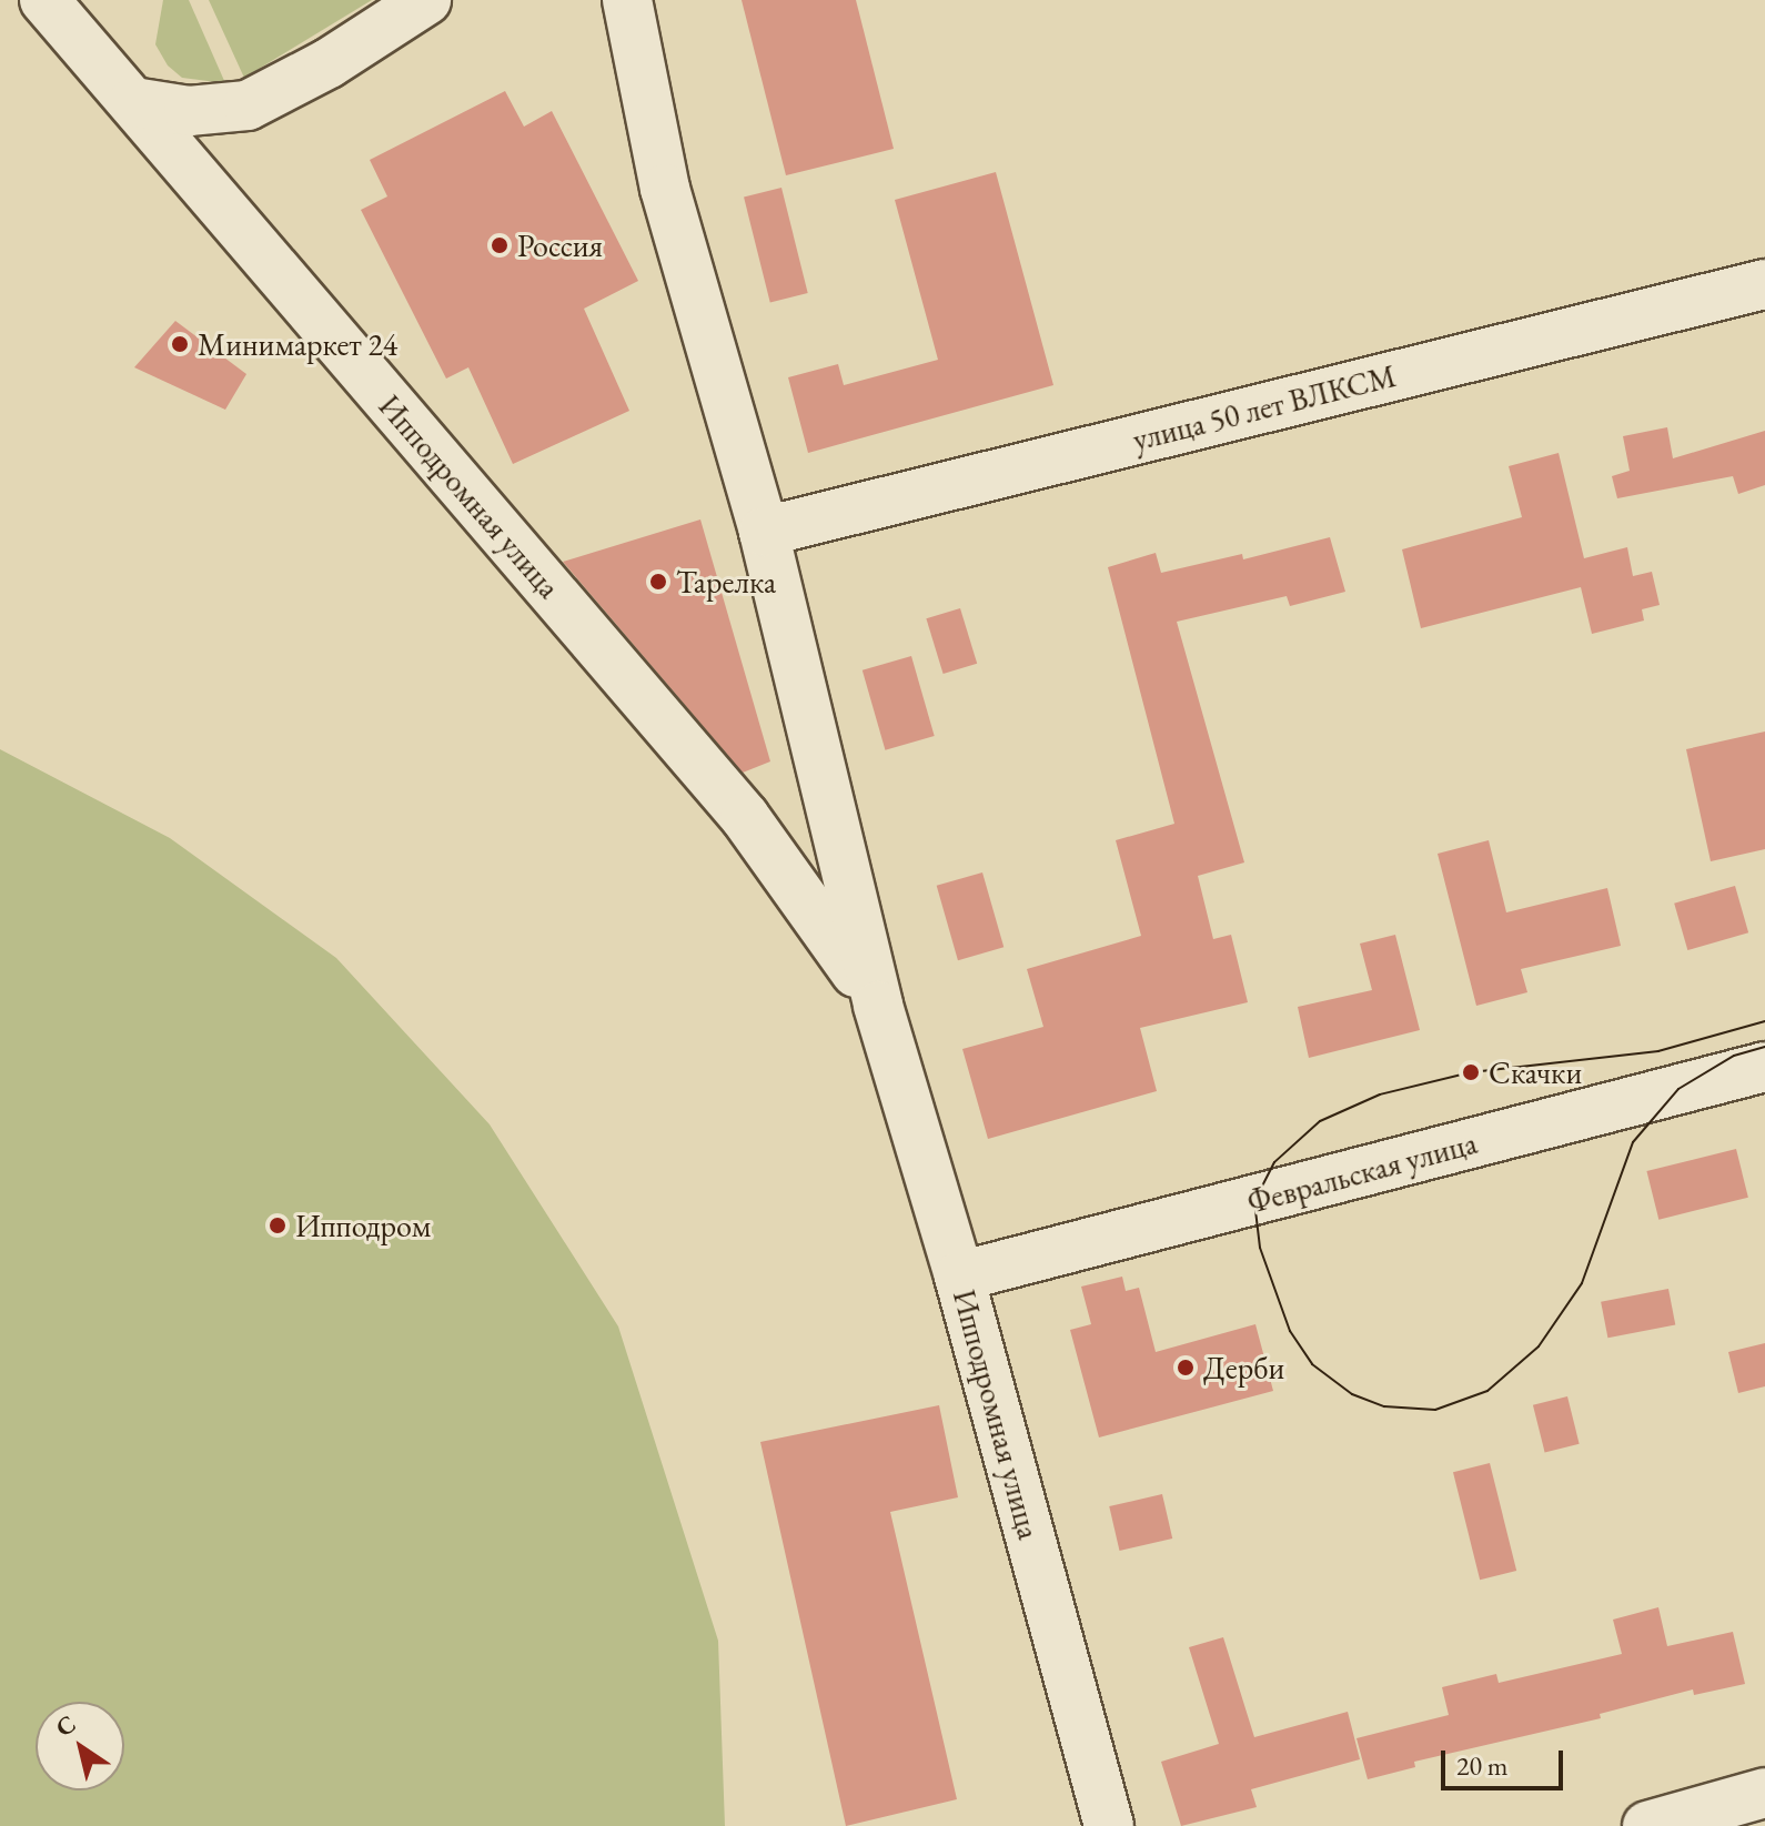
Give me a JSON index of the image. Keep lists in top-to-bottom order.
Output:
{
  "streets": {
    "street": ["улица 50 лет ВЛКСМ", "Ипподромная улица", "Февральская улица"]
  },
  "crossings": [
    ["улица 50 лет ВЛКСМ", "Ипподромная улица"],
    ["Ипподромная улица", "Февральская улица"]
  ],
  "places": [
    "Россия",
    "Минимаркет 24",
    "Тарелка",
    "Скачки",
    "Ипподpом",
    "Дерби"
  ],
  "scale_bar": "20 m",
  "north": "top left"
}
